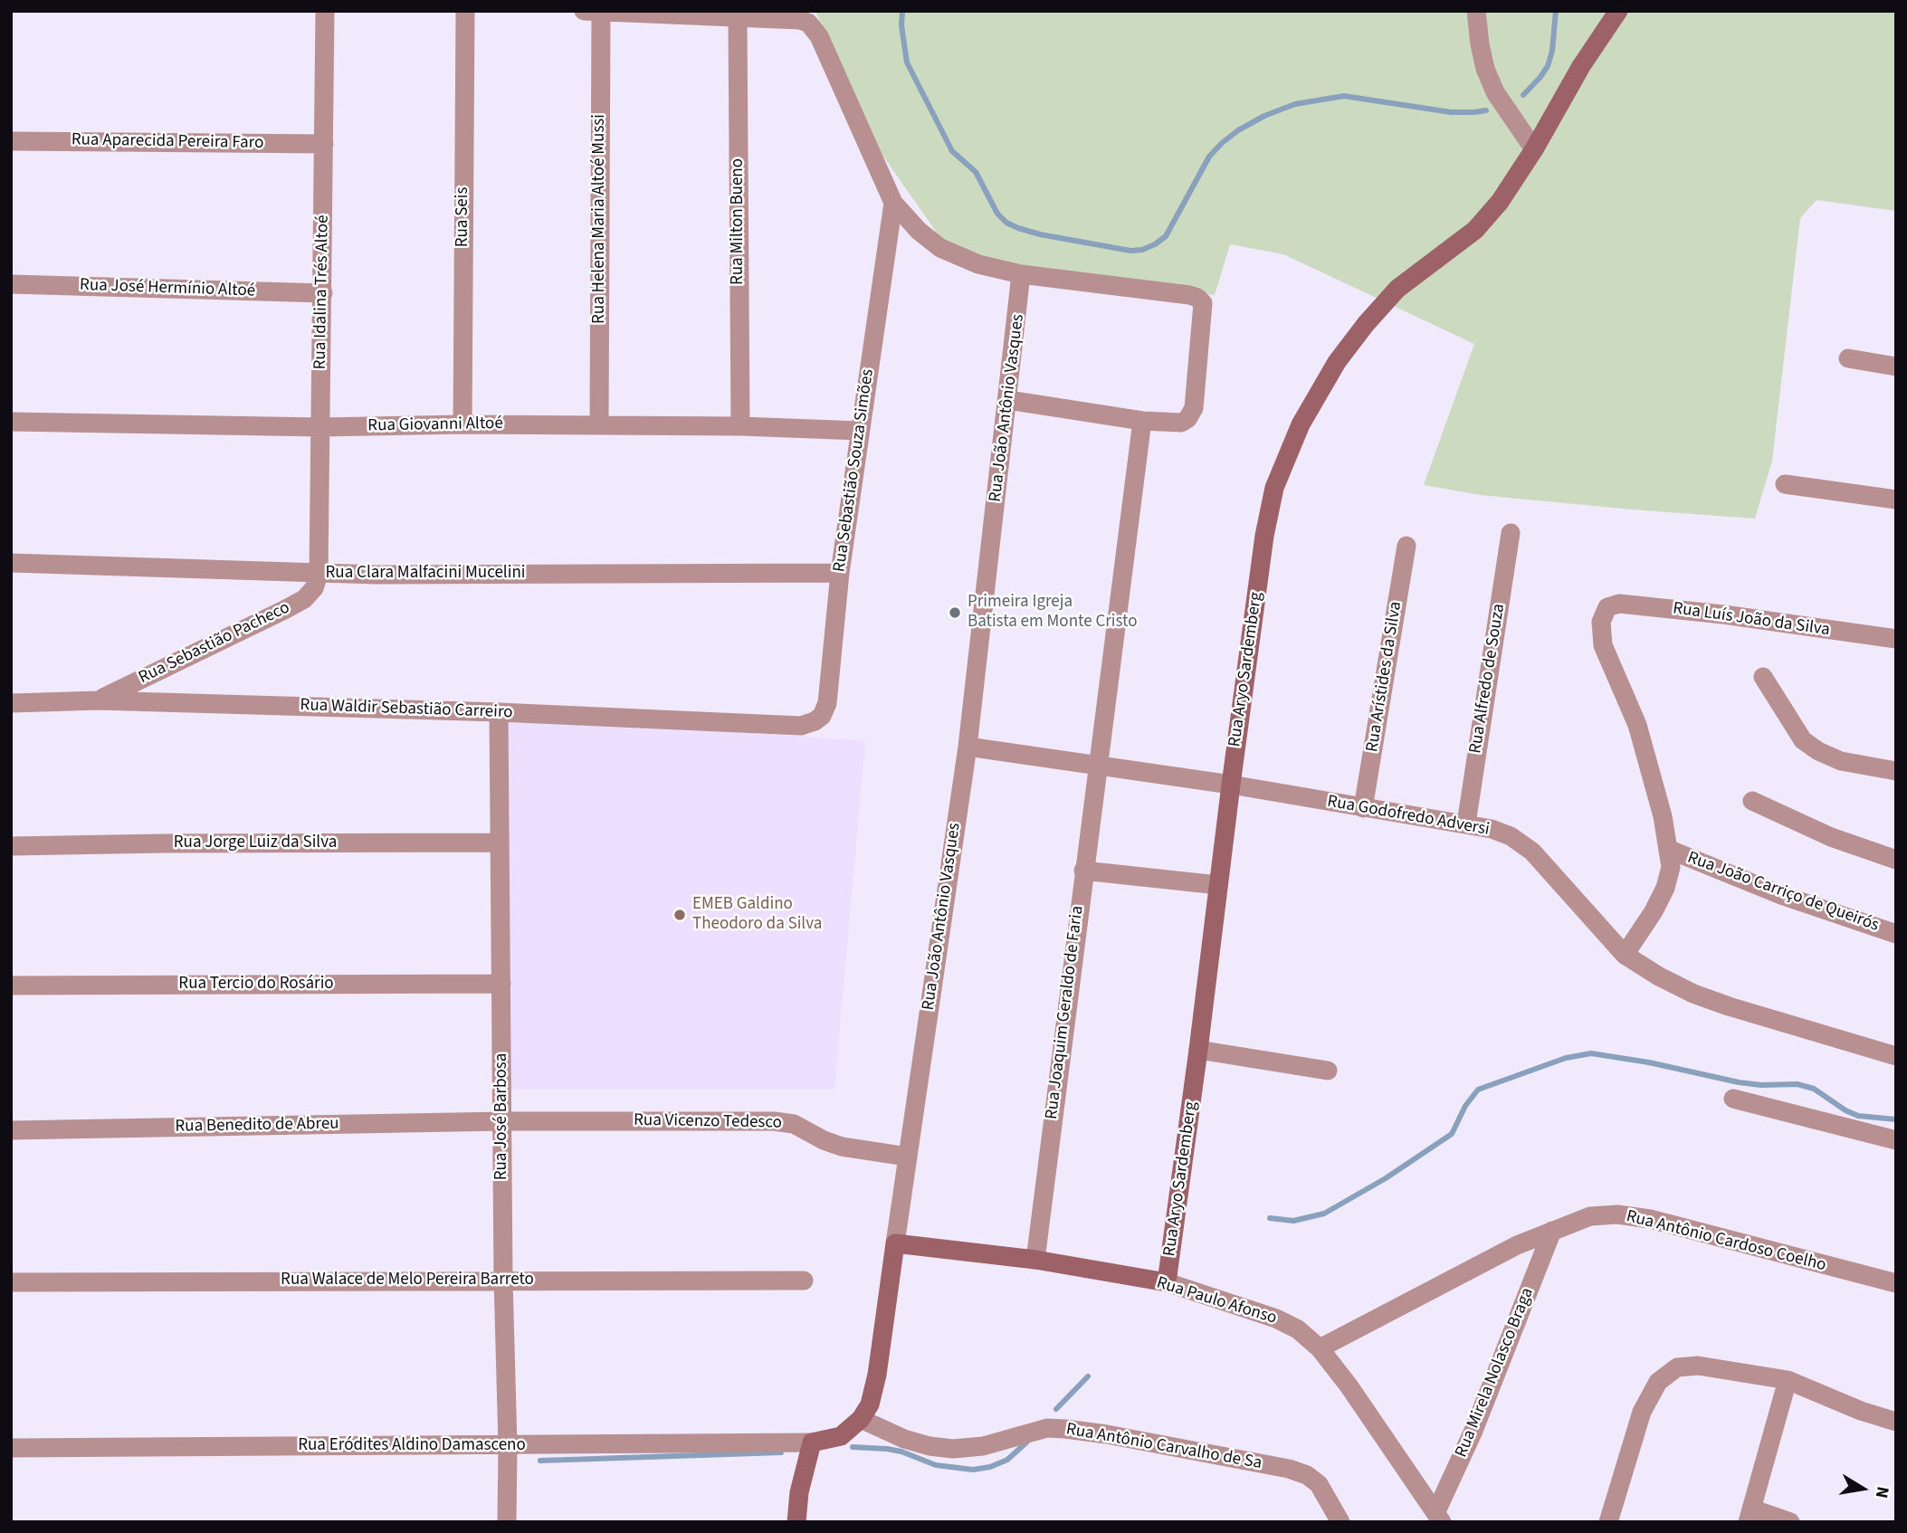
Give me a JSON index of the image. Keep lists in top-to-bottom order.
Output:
{
  "streets": {
    "street": [
      "Rua Aparecida Pereira Faro",
      "Rua Seis",
      "Rua Helena Maria Altoé Mussi",
      "Rua Milton Bueno",
      "Rua José Hermínio Altoé",
      "Rua Idalina Trés Altoé",
      "Rua João Antônio Vasques",
      "Rua Giovanni Altoé",
      "Rua Sebastião Souza Simões",
      "Rua Clara Malfacini Mucelini",
      "Rua Luís João da Silva",
      "Rua Sebastião Pacheco",
      "Rua Aryo Sardemberg",
      "Rua Arístides da Silva",
      "Rua Alfredo de Souza",
      "Rua Waldir Sebastião Carreiro",
      "Rua Godofredo Adversi",
      "Rua Jorge Luiz da Silva",
      "Rua João Carriço de Queirós",
      "Rua Tercio do Rosário",
      "Rua Joaquim Geraldo de Faria",
      "Rua José Barbosa",
      "Rua Vicenzo Tedesco",
      "Rua Benedito de Abreu",
      "Rua Antônio Cardoso Coelho",
      "Rua Walace de Melo Pereira Barreto",
      "Rua Paulo Afonso",
      "Rua Mirela Nolasco Braga",
      "Rua Eródites Aldino Damasceno",
      "Rua Antônio Carvalho de Sa"
    ]
  },
  "crossings": [
    ["Rua Aparecida Pereira Faro", "Rua Idalina Trés Altoé"],
    ["Rua Seis", "Rua Giovanni Altoé"],
    ["Rua Helena Maria Altoé Mussi", "Rua Giovanni Altoé"],
    ["Rua Milton Bueno", "Rua Giovanni Altoé"],
    ["Rua José Hermínio Altoé", "Rua Idalina Trés Altoé"],
    ["Rua Idalina Trés Altoé", "Rua Giovanni Altoé"],
    ["Rua Idalina Trés Altoé", "Rua Clara Malfacini Mucelini"],
    ["Rua Idalina Trés Altoé", "Rua Sebastião Pacheco"],
    ["Rua João Antônio Vasques", "Rua Godofredo Adversi"],
    ["Rua João Antônio Vasques", "Rua Vicenzo Tedesco"],
    ["Rua João Antônio Vasques", "Rua Paulo Afonso"],
    ["Rua João Antônio Vasques", "Rua Eródites Aldino Damasceno"],
    ["Rua João Antônio Vasques", "Rua Antônio Carvalho de Sa"],
    ["Rua Giovanni Altoé", "Rua Sebastião Souza Simões"],
    ["Rua Sebastião Souza Simões", "Rua Clara Malfacini Mucelini"],
    ["Rua Sebastião Souza Simões", "Rua Waldir Sebastião Carreiro"],
    ["Rua Clara Malfacini Mucelini", "Rua Sebastião Pacheco"],
    ["Rua Luís João da Silva", "Rua João Carriço de Queirós"],
    ["Rua Sebastião Pacheco", "Rua Waldir Sebastião Carreiro"],
    ["Rua Aryo Sardemberg", "Rua Godofredo Adversi"],
    ["Rua Aryo Sardemberg", "Rua Paulo Afonso"],
    ["Rua Arístides da Silva", "Rua Godofredo Adversi"],
    ["Rua Alfredo de Souza", "Rua Godofredo Adversi"],
    ["Rua Waldir Sebastião Carreiro", "Rua José Barbosa"],
    ["Rua Godofredo Adversi", "Rua Joaquim Geraldo de Faria"],
    ["Rua Jorge Luiz da Silva", "Rua José Barbosa"],
    ["Rua Tercio do Rosário", "Rua José Barbosa"],
    ["Rua Joaquim Geraldo de Faria", "Rua Paulo Afonso"],
    ["Rua José Barbosa", "Rua Vicenzo Tedesco"],
    ["Rua José Barbosa", "Rua Benedito de Abreu"],
    ["Rua José Barbosa", "Rua Walace de Melo Pereira Barreto"],
    ["Rua José Barbosa", "Rua Eródites Aldino Damasceno"],
    ["Rua Vicenzo Tedesco", "Rua Benedito de Abreu"],
    ["Rua Antônio Cardoso Coelho", "Rua Paulo Afonso"],
    ["Rua Antônio Cardoso Coelho", "Rua Mirela Nolasco Braga"],
    ["Rua Paulo Afonso", "Rua Mirela Nolasco Braga"]
  ],
  "places": ["Primeira Igreja Batista em Monte Cristo", "EMEB Galdino Theodoro da Silva"],
  "north": "right"
}
